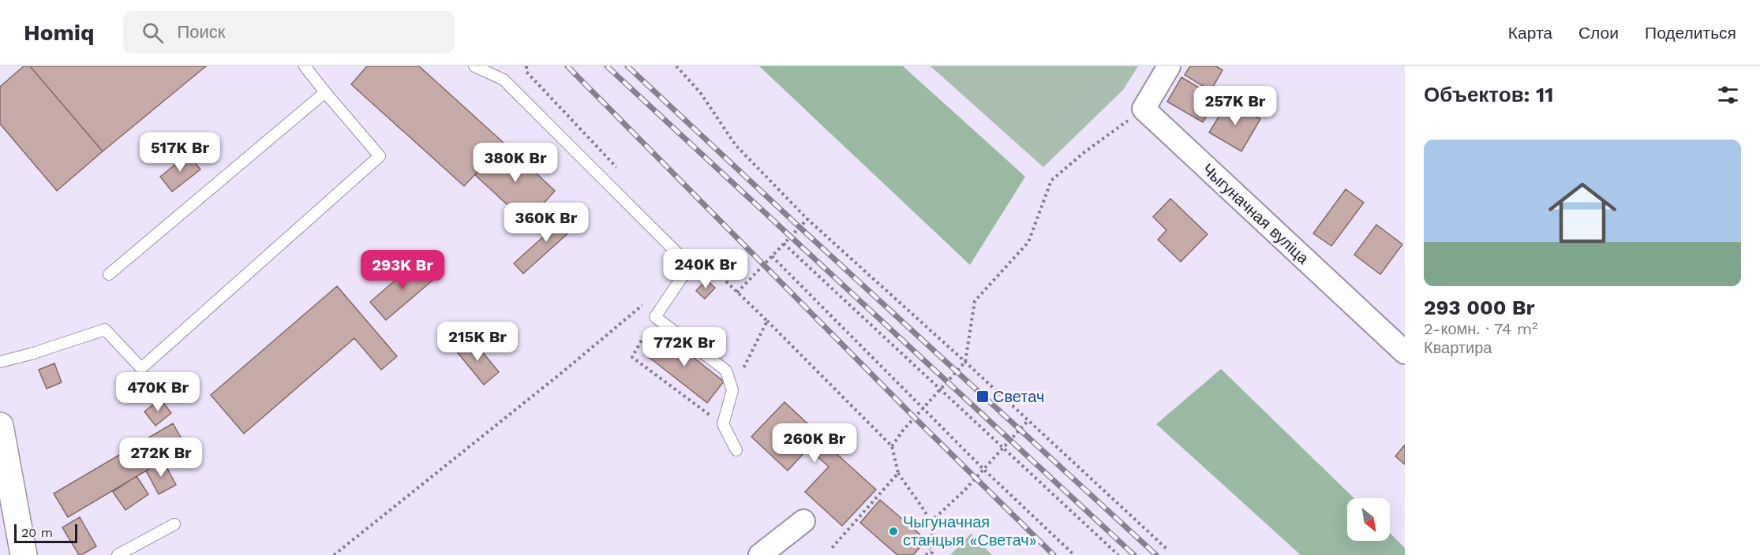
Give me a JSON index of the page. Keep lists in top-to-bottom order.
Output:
{
  "streets": {
    "street": ["Чыгуначная вуліца"]
  },
  "places": {
    "transit": ["Светач"],
    "other": ["Чыгуначная станцыя «Светач»"]
  },
  "scale_bar": "20 m",
  "north": "bottom right",
  "page": {
    "header": "Homiq",
    "search": "Поиск",
    "nav": ["Карта", "Слои", "Поделиться"],
    "heading": "Объектов: 11",
    "price": [
      "257K Br",
      "517K Br",
      "380K Br",
      "360K Br",
      "240K Br",
      "293K Br",
      "215K Br",
      "772K Br",
      "470K Br",
      "260K Br",
      "272K Br"
    ],
    "list": [
      {
        "name": "293 000 Br",
        "note": "2-комн. · 74 m² · Квартира"
      }
    ],
    "scale": "20 m"
  }
}
